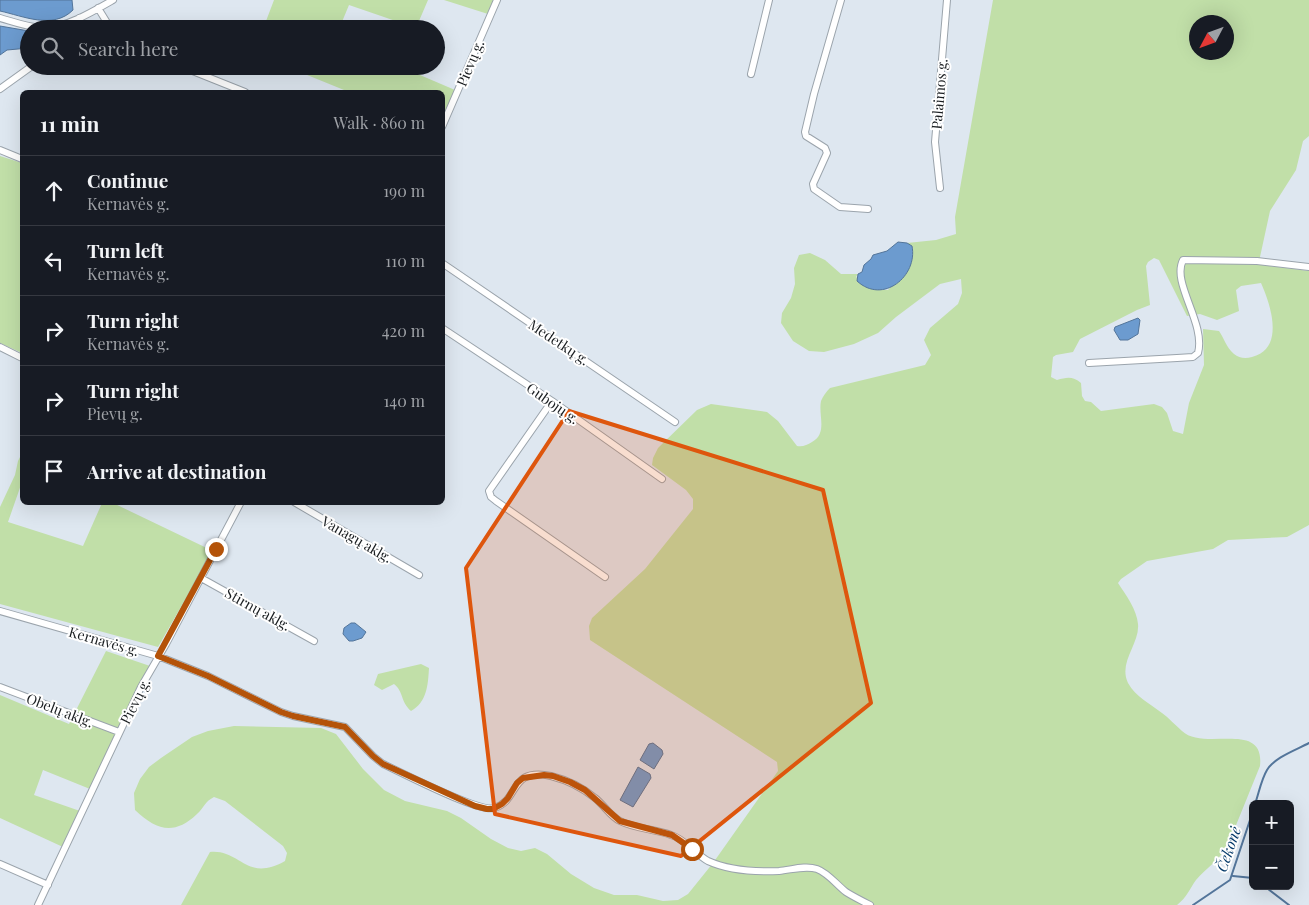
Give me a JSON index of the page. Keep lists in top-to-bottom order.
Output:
{
  "streets": {
    "street": [
      "Pievų g.",
      "Palaimos g.",
      "Medetkų g.",
      "Gubojų g.",
      "Vanagų aklg.",
      "Stirnų aklg.",
      "Kernavės g.",
      "Obelų aklg."
    ]
  },
  "crossings": [
    ["Pievų g.", "Stirnų aklg."],
    ["Pievų g.", "Kernavės g."],
    ["Pievų g.", "Obelų aklg."]
  ],
  "water": ["Čekonė"],
  "north": "bottom left",
  "page": {
    "search": "Search here",
    "heading": ["11 min", "Walk · 860 m"],
    "list": [
      ["Continue", "Kernavės g.", "190 m"],
      ["Turn left", "Kernavės g.", "110 m"],
      ["Turn right", "Kernavės g.", "420 m"],
      ["Turn right", "Pievų g.", "140 m"],
      "Arrive at destination"
    ],
    "map_buttons": ["+", "−"]
  }
}
